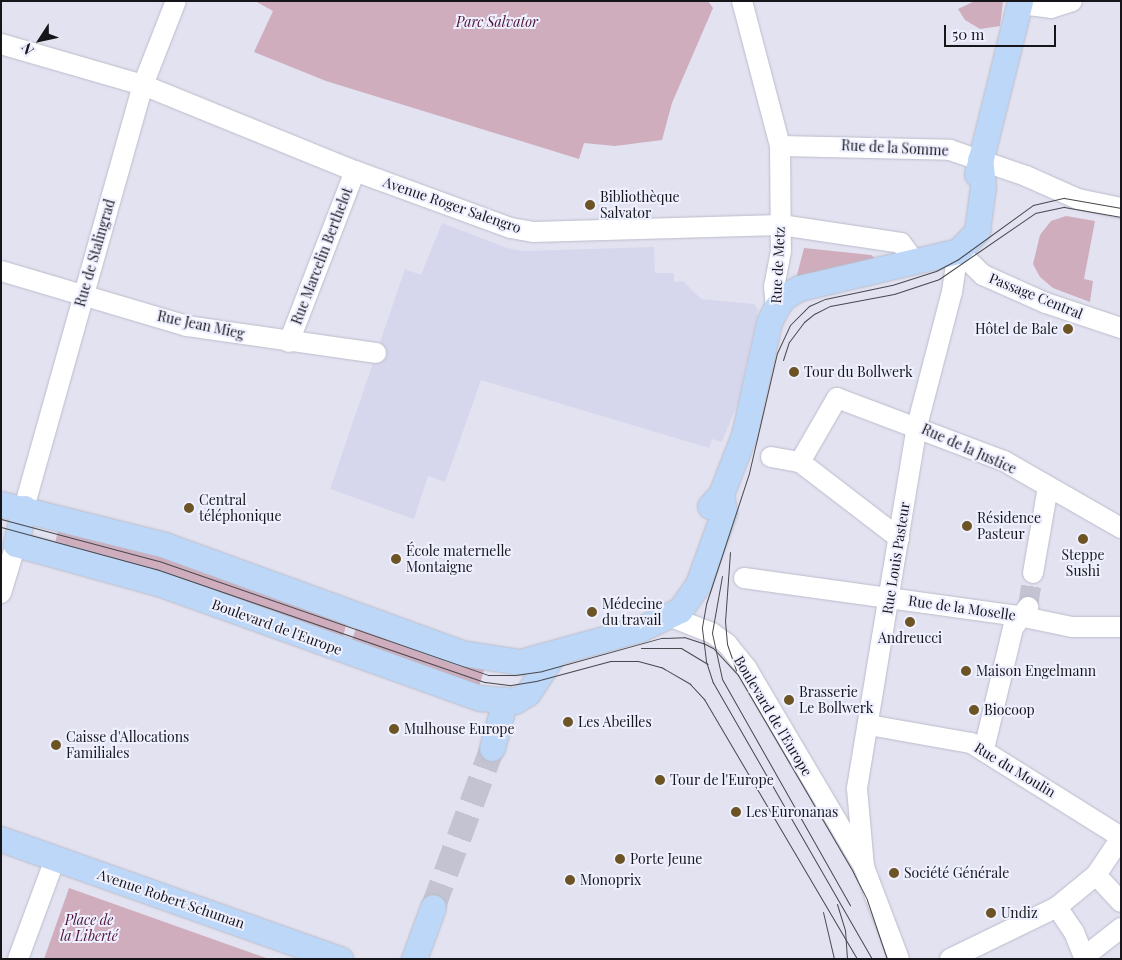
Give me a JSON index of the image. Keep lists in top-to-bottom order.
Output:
{
  "streets": {
    "main road": [
      "Rue de Metz",
      "Rue Louis Pasteur",
      "Boulevard de l'Europe",
      "Avenue Robert Schuman"
    ],
    "street": [
      "Rue de la Somme",
      "Avenue Roger Salengro",
      "Rue de Stalingrad",
      "Rue Marcelin Berthelot",
      "Passage Central",
      "Rue Jean Mieg",
      "Rue de la Justice",
      "Rue de la Moselle",
      "Rue du Moulin"
    ]
  },
  "crossings": [
    ["Rue de la Somme", "Rue de Metz"],
    ["Rue de la Somme", "Rue Louis Pasteur"],
    ["Avenue Roger Salengro", "Rue de Stalingrad"],
    ["Avenue Roger Salengro", "Rue Marcelin Berthelot"],
    ["Avenue Roger Salengro", "Rue de Metz"],
    ["Rue de Stalingrad", "Rue Jean Mieg"],
    ["Rue Marcelin Berthelot", "Rue Jean Mieg"],
    ["Rue de Metz", "Boulevard de l'Europe"],
    ["Passage Central", "Rue Louis Pasteur"],
    ["Rue de la Justice", "Rue Louis Pasteur"],
    ["Rue Louis Pasteur", "Rue de la Moselle"],
    ["Rue Louis Pasteur", "Boulevard de l'Europe"],
    ["Rue Louis Pasteur", "Rue du Moulin"]
  ],
  "parks": ["Parc Salvator", "Place de la Liberté"],
  "places": [
    "Bibliothèque Salvator",
    "Hôtel de Bale",
    "Tour du Bollwerk",
    "Central téléphonique",
    "Résidence Pasteur",
    "Steppe Sushi",
    "École maternelle Montaigne",
    "Médecine du travail",
    "Andreucci",
    "Maison Engelmann",
    "Brasserie Le Bollwerk",
    "Biocoop",
    "Les Abeilles",
    "Mulhouse Europe",
    "Caisse d'Allocations Familiales",
    "Tour de l'Europe",
    "Les Euronanas",
    "Porte Jeune",
    "Société Générale",
    "Monoprix",
    "Undiz"
  ],
  "scale_bar": "50 m",
  "north": "bottom left"
}
